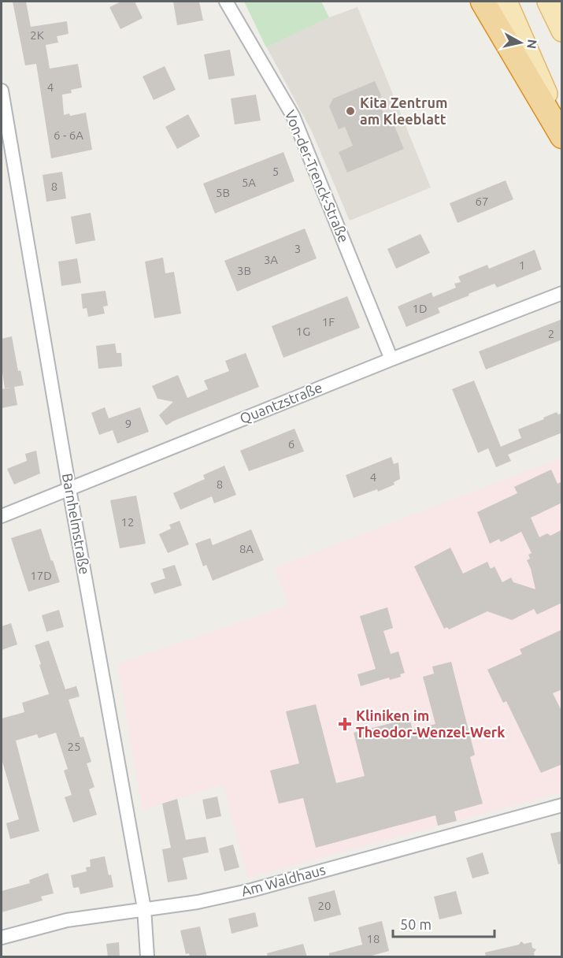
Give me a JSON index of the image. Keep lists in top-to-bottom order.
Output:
{
  "streets": {
    "street": [
      "Von-der-Trenck-Straße",
      "Quantzstraße",
      "Barnhelmstraße",
      "Am Waldhaus"
    ]
  },
  "crossings": [
    ["Von-der-Trenck-Straße", "Quantzstraße"],
    ["Quantzstraße", "Barnhelmstraße"],
    ["Barnhelmstraße", "Am Waldhaus"]
  ],
  "places": {
    "other": ["Kita Zentrum am Kleeblatt"],
    "health": ["Kliniken im Theodor-Wenzel-Werk"]
  },
  "house_numbers": [
    "2K",
    "4",
    "6 - 6A",
    "5",
    "5A",
    "8",
    "5B",
    "67",
    "3",
    "3A",
    "1",
    "3B",
    "1D",
    "1F",
    "1G",
    "2",
    "9",
    "6",
    "4",
    "8",
    "12",
    "8A",
    "17D",
    "25",
    "20",
    "18"
  ],
  "scale_bar": "50 m",
  "north": "right"
}
